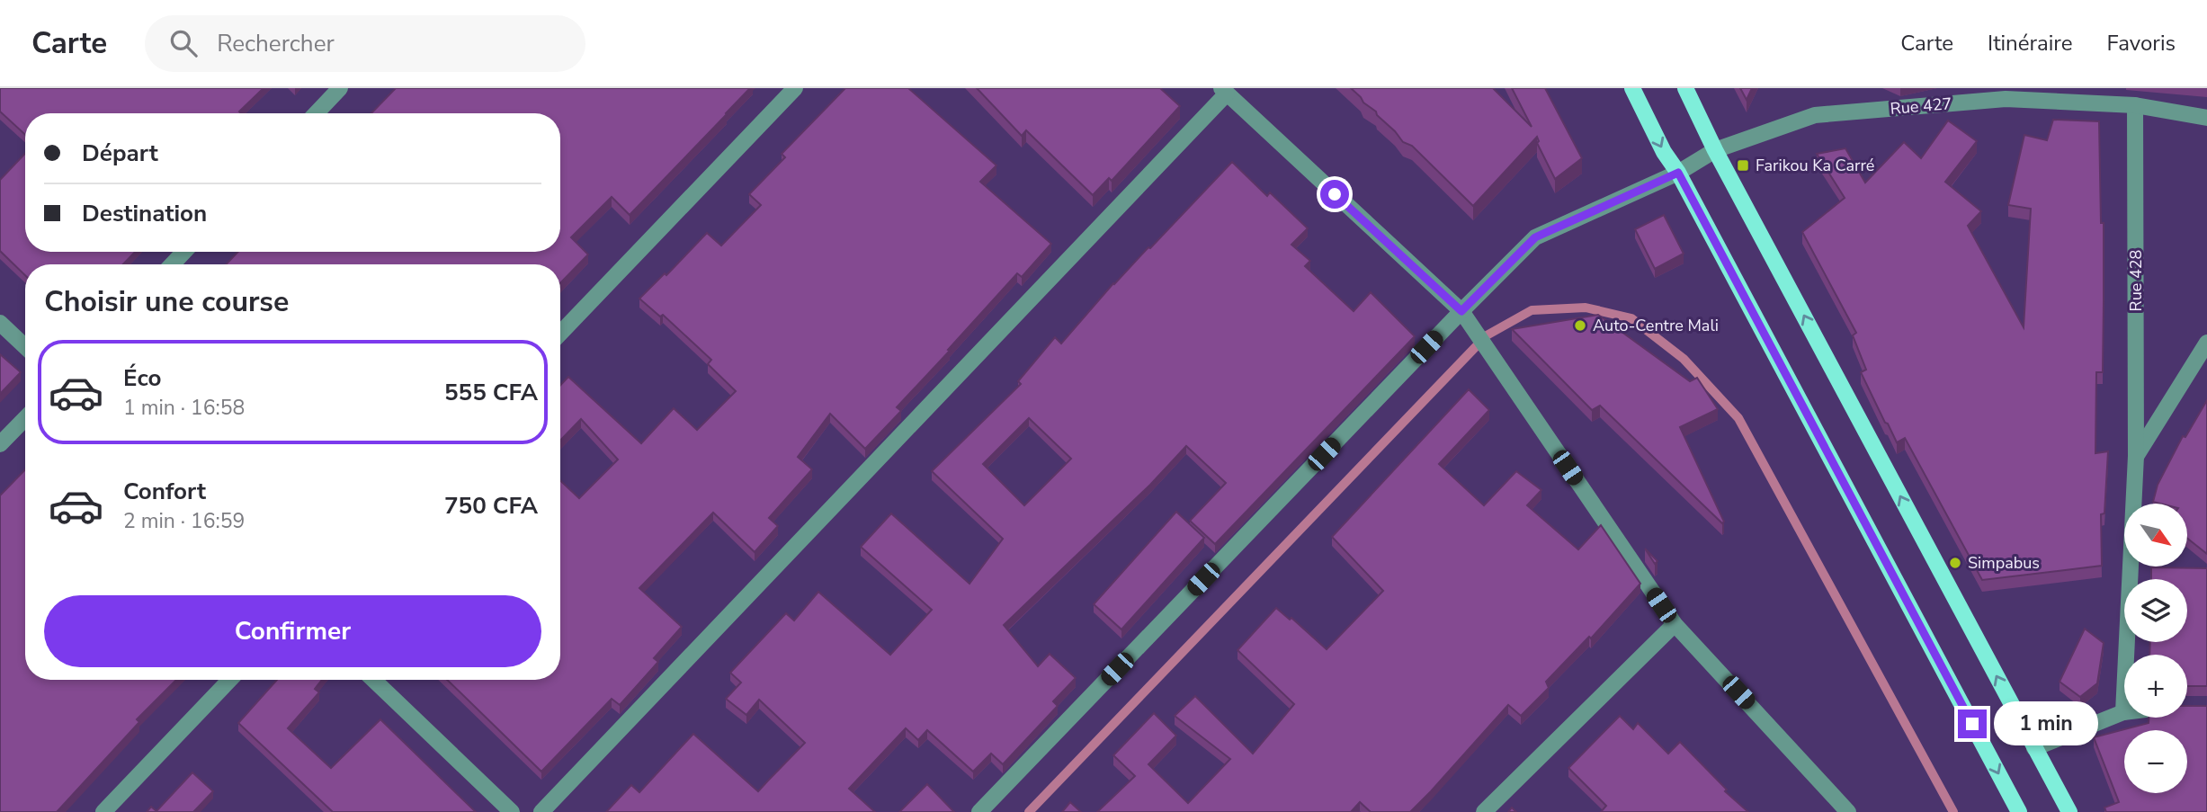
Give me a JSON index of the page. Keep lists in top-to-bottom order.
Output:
{
  "streets": {
    "street": ["Rue 427", "Rue 428"]
  },
  "crossings": [
    ["Rue 427", "Rue 428"]
  ],
  "places": {
    "transit": ["Farikou Ka Carré"],
    "other": ["Auto-Centre Mali", "Simpabus"]
  },
  "north": "bottom right",
  "page": {
    "header": "Carte",
    "search": "Rechercher",
    "nav": ["Carte", "Itinéraire", "Favoris"],
    "banner": ["Départ", "Destination"],
    "heading": "Choisir une course",
    "list": [
      {
        "name": "Éco",
        "note": "1 min · 16:58",
        "value": "555 CFA"
      },
      {
        "name": "Confort",
        "note": "2 min · 16:59",
        "value": "750 CFA"
      }
    ],
    "map_buttons": ["+", "−"],
    "buttons": "Confirmer",
    "bubble": "1 min"
  }
}
